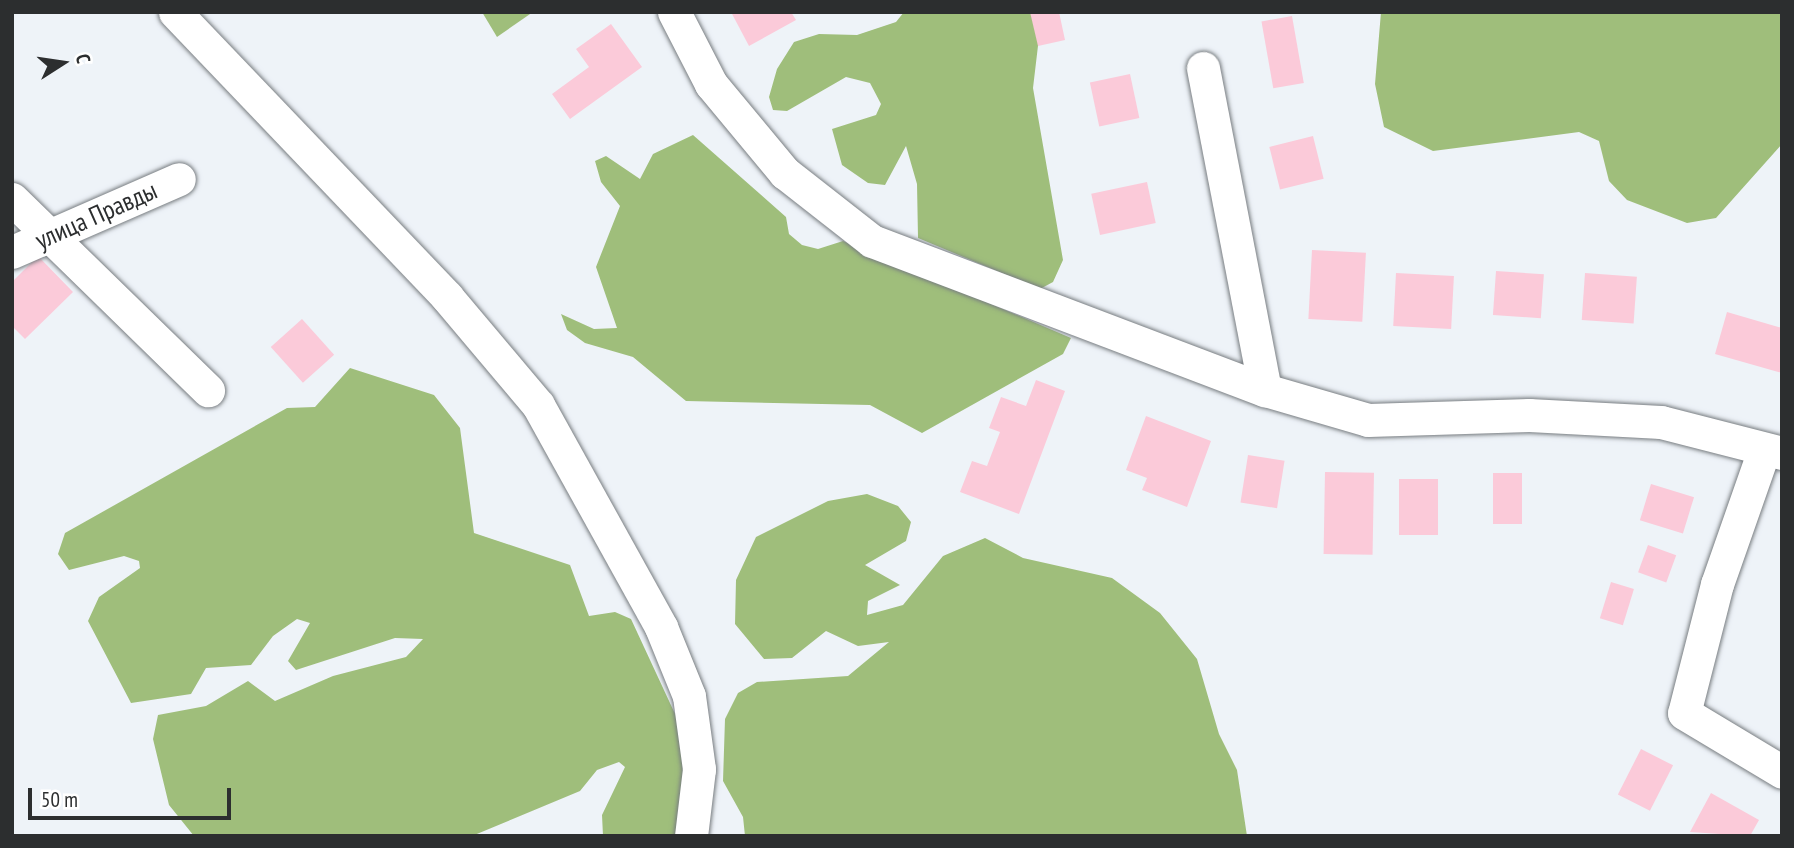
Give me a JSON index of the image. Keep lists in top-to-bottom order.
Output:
{
  "streets": {
    "street": ["улица Правды"]
  },
  "scale_bar": "50 m",
  "north": "right"
}
